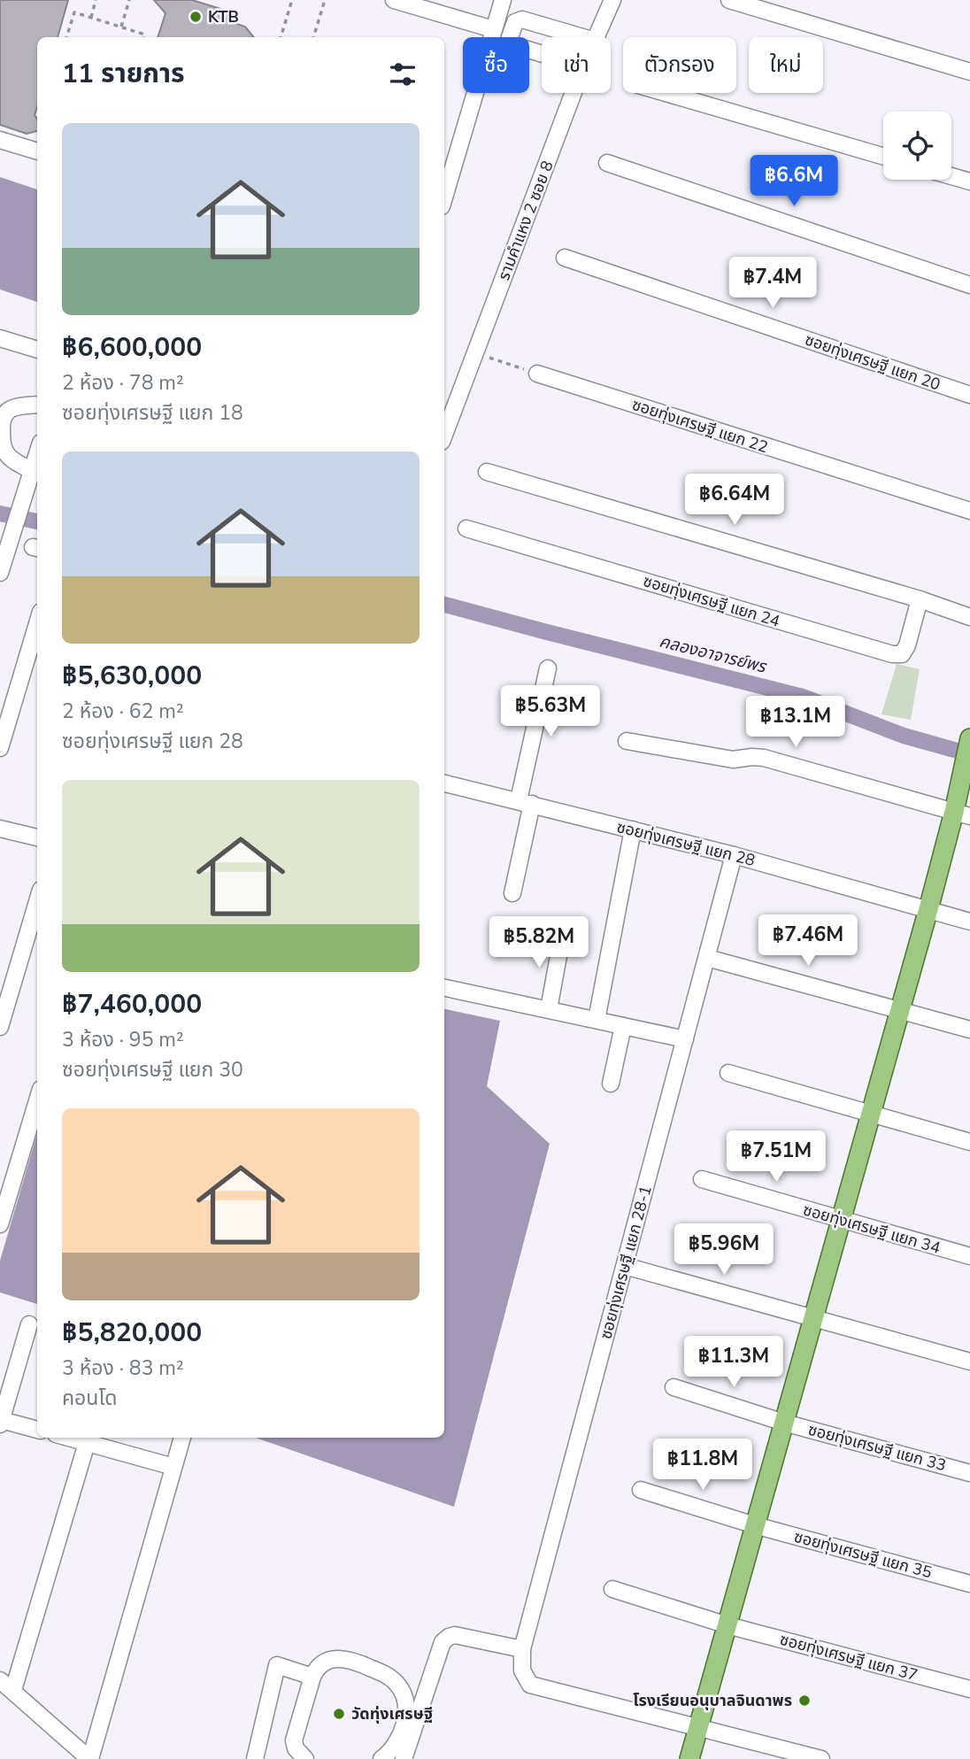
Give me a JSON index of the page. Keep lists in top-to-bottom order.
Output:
{
  "streets": {
    "street": [
      "รามคำแหง 2 ซอย 8",
      "ซอยทุ่งเศรษฐี แยก 20",
      "ซอยทุ่งเศรษฐี แยก 22",
      "ซอยทุ่งเศรษฐี แยก 24",
      "ซอยทุ่งเศรษฐี แยก 28",
      "ซอยทุ่งเศรษฐี แยก 34",
      "ซอยทุ่งเศรษฐี แยก 28-1",
      "ซอยทุ่งเศรษฐี แยก 33",
      "ซอยทุ่งเศรษฐี แยก 35",
      "ซอยทุ่งเศรษฐี แยก 37"
    ]
  },
  "crossings": [
    ["ซอยทุ่งเศรษฐี แยก 28", "ซอยทุ่งเศรษฐี แยก 28-1"]
  ],
  "water": ["คลองอาจารย์พร"],
  "places": ["KTB", "โรงเรียนอนุบาลจินดาพร", "วัดทุ่งเศรษฐี"],
  "page": {
    "chip": [
      "ซื้อ",
      "เช่า",
      "ตัวกรอง",
      "ใหม่"
    ],
    "heading": "11 รายการ",
    "list": [
      {
        "name": "฿6,600,000",
        "note": "2 ห้อง · 78 m² · ซอยทุ่งเศรษฐี แยก 18"
      },
      {
        "name": "฿5,630,000",
        "note": "2 ห้อง · 62 m² · ซอยทุ่งเศรษฐี แยก 28"
      },
      {
        "name": "฿7,460,000",
        "note": "3 ห้อง · 95 m² · ซอยทุ่งเศรษฐี แยก 30"
      },
      {
        "name": "฿5,820,000",
        "note": "3 ห้อง · 83 m² · คอนโด"
      }
    ],
    "price": [
      "฿6.6M",
      "฿7.4M",
      "฿6.64M",
      "฿5.63M",
      "฿13.1M",
      "฿7.46M",
      "฿5.82M",
      "฿7.51M",
      "฿5.96M",
      "฿11.3M",
      "฿11.8M"
    ]
  }
}
